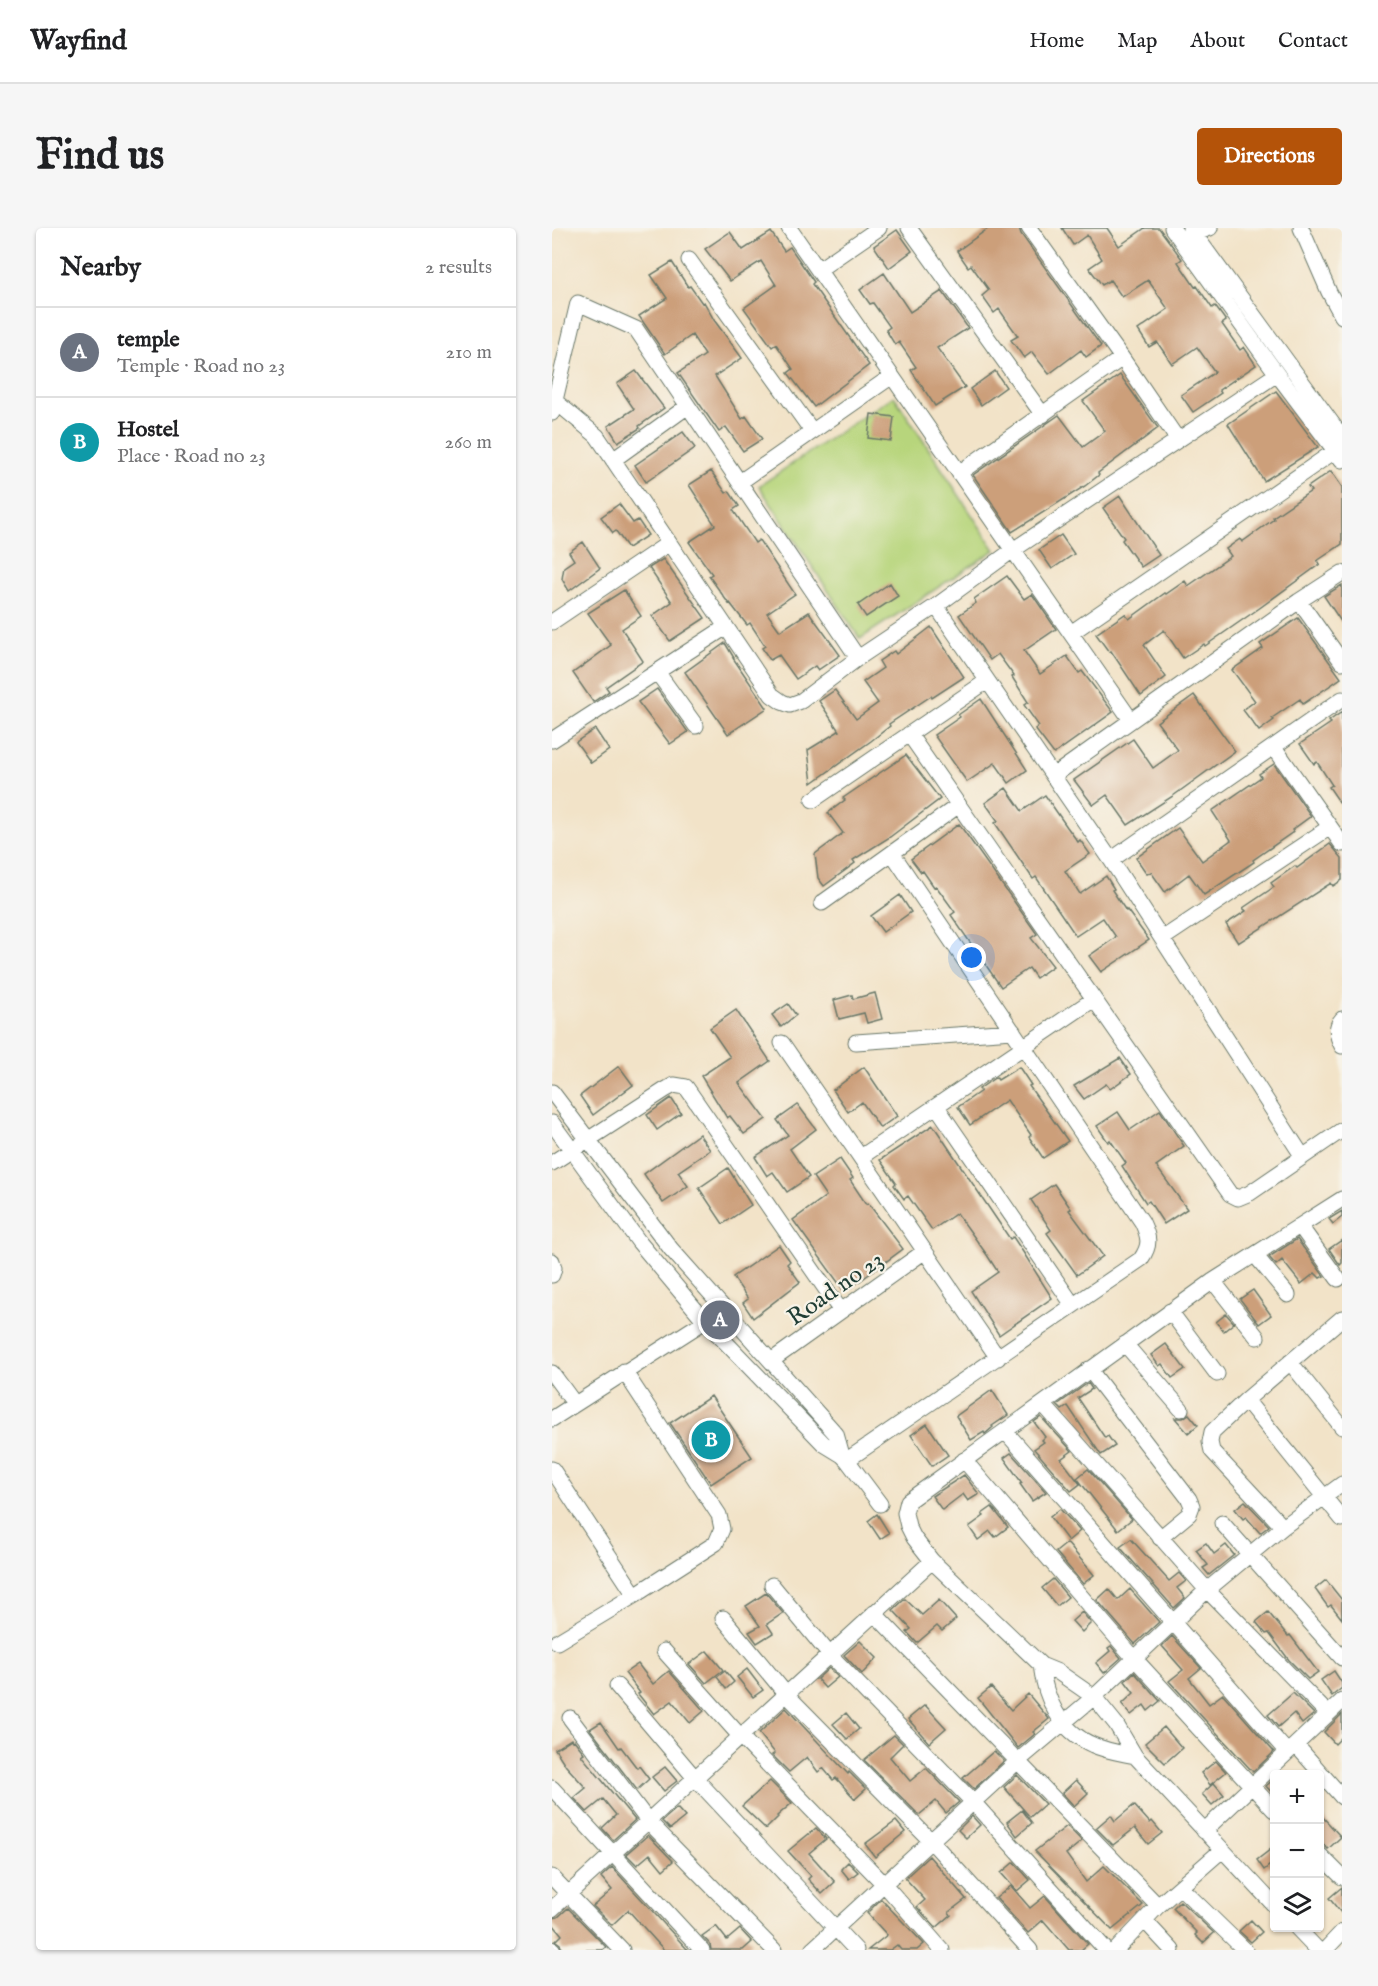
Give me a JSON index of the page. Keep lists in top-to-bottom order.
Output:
{
  "streets": {
    "street": ["Road no 23"]
  },
  "page": {
    "header": "Wayfind",
    "nav": [
      "Home",
      "Map",
      "About",
      "Contact"
    ],
    "buttons": "Directions",
    "title": "Find us",
    "heading": ["Nearby", "2 results"],
    "list": [
      {
        "mark": "A",
        "name": "temple",
        "note": "Temple · Road no 23",
        "value": "210 m"
      },
      {
        "mark": "B",
        "name": "Hostel",
        "note": "Place · Road no 23",
        "value": "260 m"
      }
    ],
    "pins": ["A", "B"],
    "map_buttons": ["+", "−"]
  }
}
